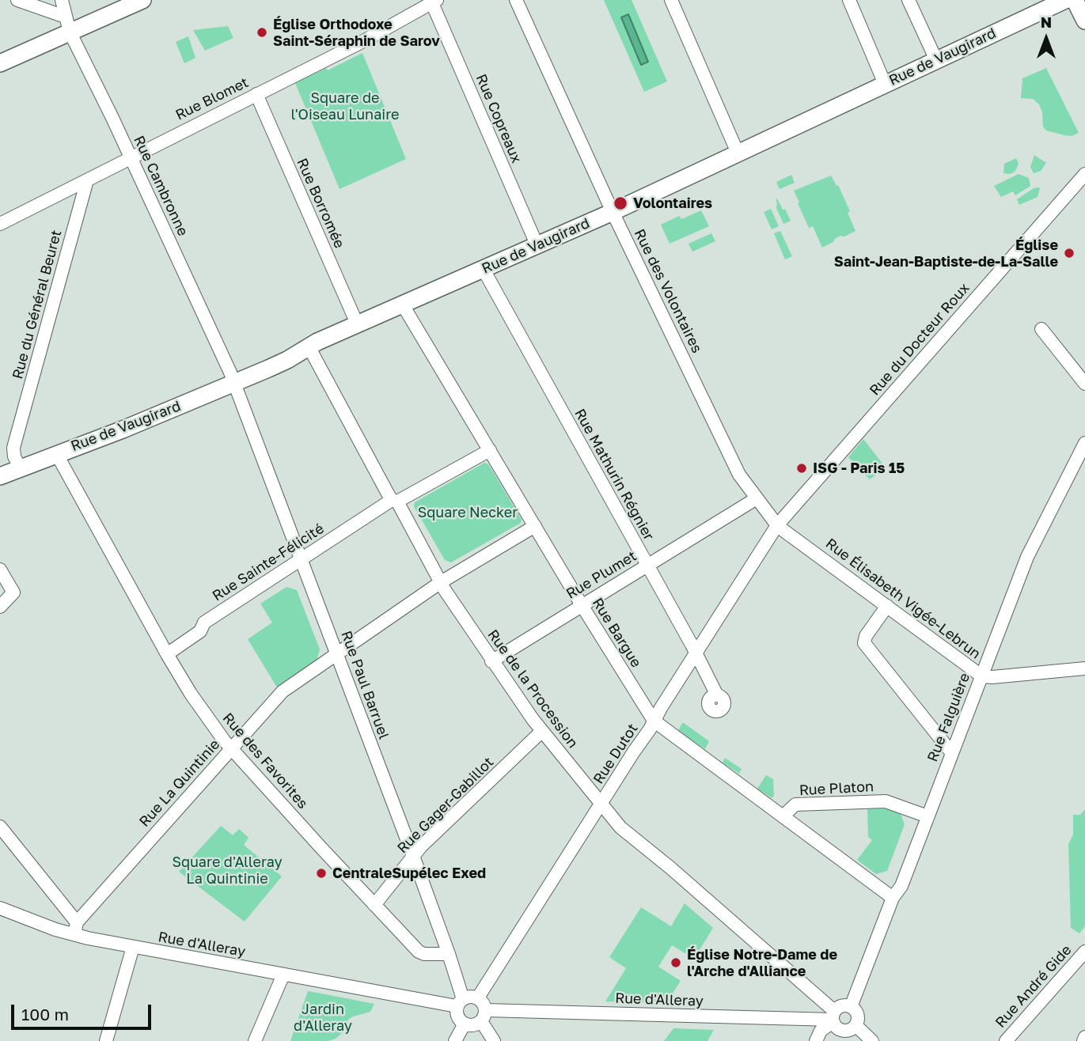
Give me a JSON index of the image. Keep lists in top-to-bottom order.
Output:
{
  "streets": {
    "main road": ["Rue de Vaugirard"],
    "street": [
      "Rue Blomet",
      "Rue Copreaux",
      "Rue Cambronne",
      "Rue Borromée",
      "Rue des Volontaires",
      "Rue du Général Beuret",
      "Rue du Docteur Roux",
      "Rue Mathurin Régnier",
      "Rue Sainte-Félicité",
      "Rue Plumet",
      "Rue Élisabeth Vigée-Lebrun",
      "Rue Bargue",
      "Rue Paul Barruel",
      "Rue de la Procession",
      "Rue Falguière",
      "Rue Dutot",
      "Rue des Favorites",
      "Rue La Quintinie",
      "Rue Platon",
      "Rue Gager-Gabillot",
      "Rue d'Alleray",
      "Rue André Gide"
    ]
  },
  "crossings": [
    ["Rue de Vaugirard", "Rue Copreaux"],
    ["Rue de Vaugirard", "Rue Cambronne"],
    ["Rue de Vaugirard", "Rue Borromée"],
    ["Rue de Vaugirard", "Rue des Volontaires"],
    ["Rue de Vaugirard", "Rue du Général Beuret"],
    ["Rue de Vaugirard", "Rue Mathurin Régnier"],
    ["Rue de Vaugirard", "Rue Bargue"],
    ["Rue de Vaugirard", "Rue Paul Barruel"],
    ["Rue de Vaugirard", "Rue de la Procession"],
    ["Rue de Vaugirard", "Rue des Favorites"],
    ["Rue Blomet", "Rue Copreaux"],
    ["Rue Blomet", "Rue Cambronne"],
    ["Rue Blomet", "Rue Borromée"],
    ["Rue Blomet", "Rue du Général Beuret"],
    ["Rue Cambronne", "Rue Paul Barruel"],
    ["Rue des Volontaires", "Rue du Docteur Roux"],
    ["Rue des Volontaires", "Rue Plumet"],
    ["Rue des Volontaires", "Rue Élisabeth Vigée-Lebrun"],
    ["Rue des Volontaires", "Rue Dutot"],
    ["Rue du Docteur Roux", "Rue Dutot"],
    ["Rue Mathurin Régnier", "Rue Plumet"],
    ["Rue Mathurin Régnier", "Rue Dutot"],
    ["Rue Sainte-Félicité", "Rue Bargue"],
    ["Rue Sainte-Félicité", "Rue Paul Barruel"],
    ["Rue Sainte-Félicité", "Rue de la Procession"],
    ["Rue Sainte-Félicité", "Rue des Favorites"],
    ["Rue Plumet", "Rue Bargue"],
    ["Rue Plumet", "Rue de la Procession"],
    ["Rue Élisabeth Vigée-Lebrun", "Rue Falguière"],
    ["Rue Bargue", "Rue Falguière"],
    ["Rue Bargue", "Rue Dutot"],
    ["Rue Bargue", "Rue La Quintinie"],
    ["Rue Bargue", "Rue Platon"],
    ["Rue Paul Barruel", "Rue Dutot"],
    ["Rue Paul Barruel", "Rue des Favorites"],
    ["Rue Paul Barruel", "Rue La Quintinie"],
    ["Rue Paul Barruel", "Rue Gager-Gabillot"],
    ["Rue Paul Barruel", "Rue d'Alleray"],
    ["Rue de la Procession", "Rue Falguière"],
    ["Rue de la Procession", "Rue Dutot"],
    ["Rue de la Procession", "Rue La Quintinie"],
    ["Rue de la Procession", "Rue Gager-Gabillot"],
    ["Rue de la Procession", "Rue d'Alleray"],
    ["Rue Falguière", "Rue Platon"],
    ["Rue Falguière", "Rue d'Alleray"],
    ["Rue Dutot", "Rue d'Alleray"],
    ["Rue des Favorites", "Rue La Quintinie"],
    ["Rue des Favorites", "Rue Gager-Gabillot"],
    ["Rue La Quintinie", "Rue d'Alleray"]
  ],
  "parks": [
    "Square de l'Oiseau Lunaire",
    "Square Necker",
    "Square d'Alleray La Quintinie",
    "Jardin d'Alleray"
  ],
  "places": [
    "Église Orthodoxe Saint-Séraphin de Sarov",
    "Volontaires",
    "Église Saint-Jean-Baptiste-de-La-Salle",
    "ISG - Paris 15",
    "CentraleSupélec Exed",
    "Église Notre-Dame de l'Arche d'Alliance"
  ],
  "scale_bar": "100 m",
  "north": "top"
}
